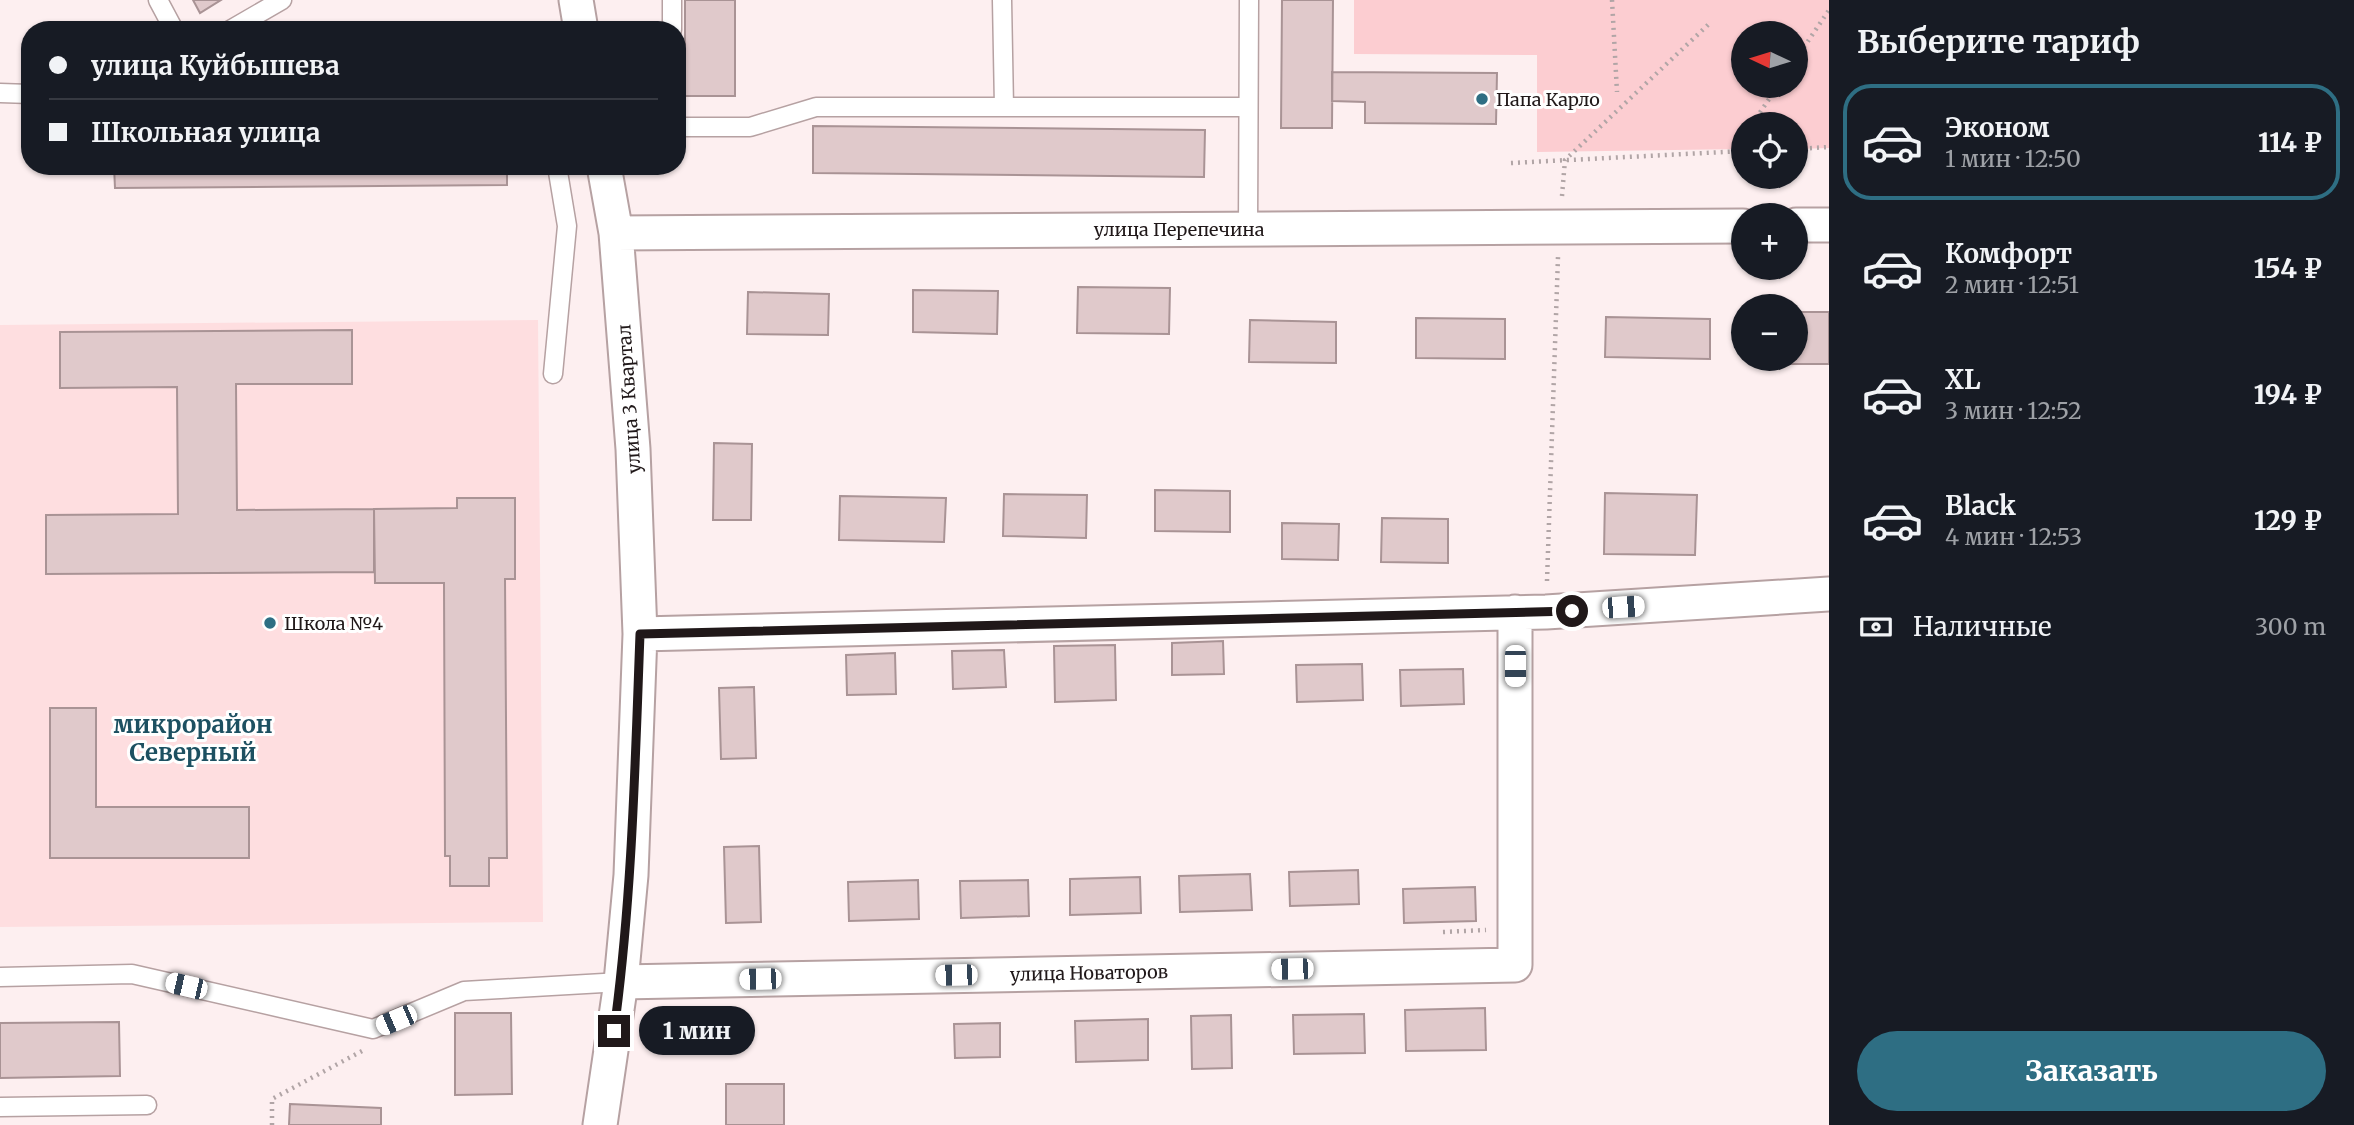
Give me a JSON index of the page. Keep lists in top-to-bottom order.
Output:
{
  "streets": {
    "street": ["улица Перепечина", "улица 3 Квартал", "улица Новаторов"]
  },
  "crossings": [
    ["улица Перепечина", "улица 3 Квартал"],
    ["улица 3 Квартал", "улица Новаторов"]
  ],
  "districts": ["микрорайон Северный"],
  "places": ["Папа Карло", "Школа №4"],
  "north": "left",
  "page": {
    "heading": "Выберите тариф",
    "map_buttons": ["+", "−"],
    "banner": ["улица Куйбышева", "Школьная улица"],
    "list": [
      {
        "name": "Эконом",
        "note": "1 мин · 12:50",
        "value": "114 ₽"
      },
      {
        "name": "Комфорт",
        "note": "2 мин · 12:51",
        "value": "154 ₽"
      },
      {
        "name": "XL",
        "note": "3 мин · 12:52",
        "value": "194 ₽"
      },
      {
        "name": "Black",
        "note": "4 мин · 12:53",
        "value": "129 ₽"
      }
    ],
    "pay": ["Наличные", "300 m"],
    "bubble": "1 мин",
    "buttons": "Заказать"
  }
}
